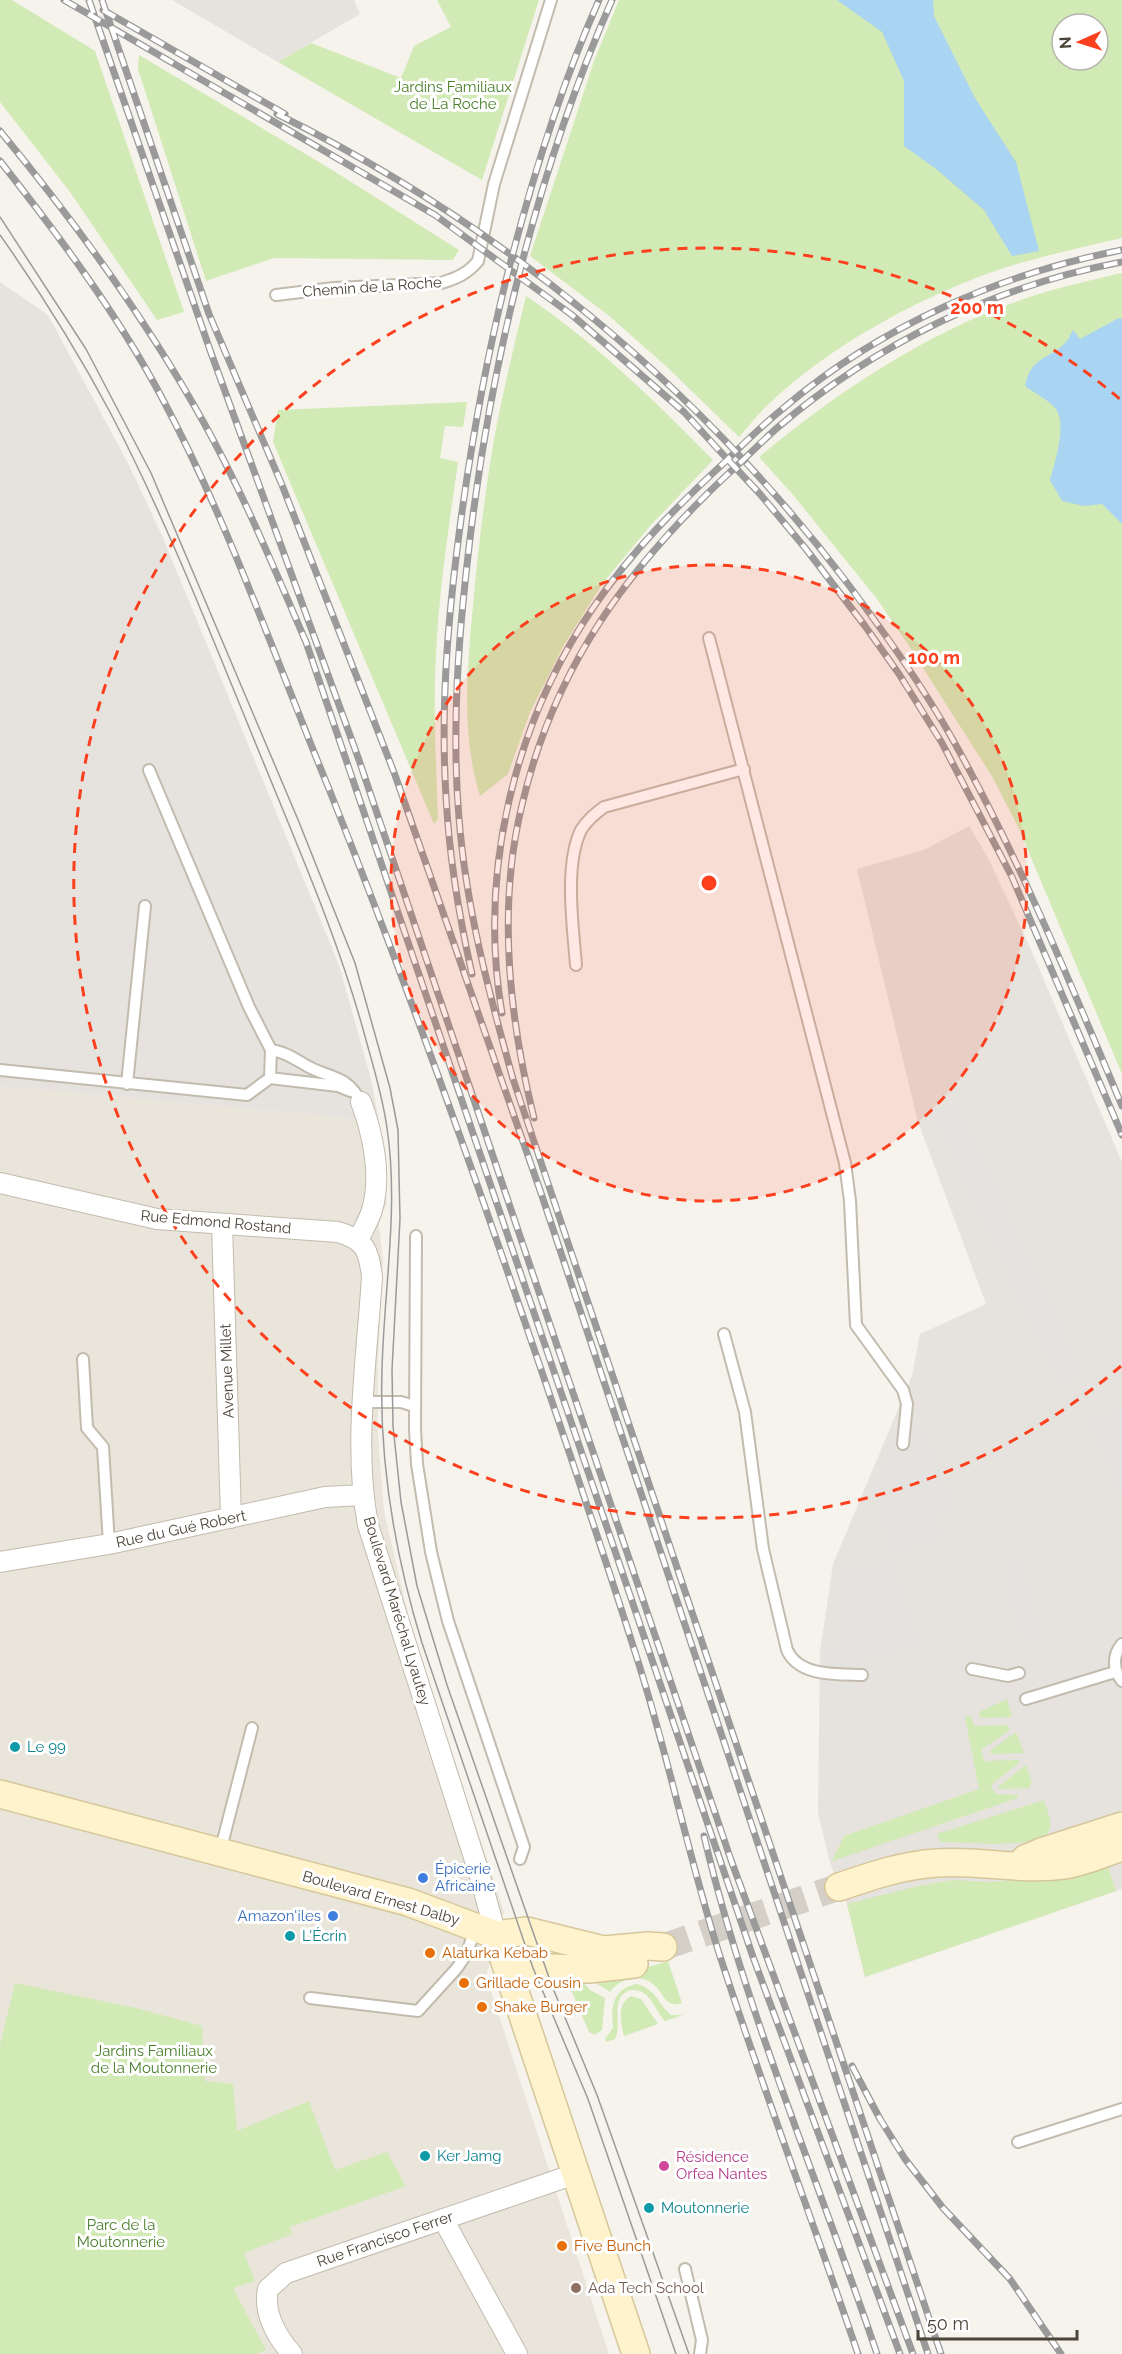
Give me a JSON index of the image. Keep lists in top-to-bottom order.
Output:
{
  "streets": {
    "street": [
      "Rue Edmond Rostand",
      "Avenue Millet",
      "Rue du Gué Robert",
      "Boulevard Maréchal Lyautey",
      "Boulevard Ernest Dalby",
      "Rue Francisco Ferrer"
    ],
    "lane": ["Chemin de la Roche"]
  },
  "crossings": [
    ["Rue Edmond Rostand", "Avenue Millet"],
    ["Rue Edmond Rostand", "Boulevard Maréchal Lyautey"],
    ["Avenue Millet", "Rue du Gué Robert"],
    ["Rue du Gué Robert", "Boulevard Maréchal Lyautey"],
    ["Boulevard Maréchal Lyautey", "Boulevard Ernest Dalby"]
  ],
  "parks": ["Jardins Familiaux de La Roche", "Jardins Familiaux de la Moutonnerie", "Parc de la Moutonnerie"],
  "places": [
    "Le 99",
    "Épicerie Africaine",
    "Amazon'iles",
    "L'Écrin",
    "Alaturka Kebab",
    "Grillade Cousin",
    "Shake Burger",
    "Ker Jamg",
    "Résidence Orfea Nantes",
    "Moutonnerie",
    "Five Bunch",
    "Ada Tech School"
  ],
  "scale_bar": "50 m",
  "north": "left",
  "rings": ["200 m", "100 m"]
}
